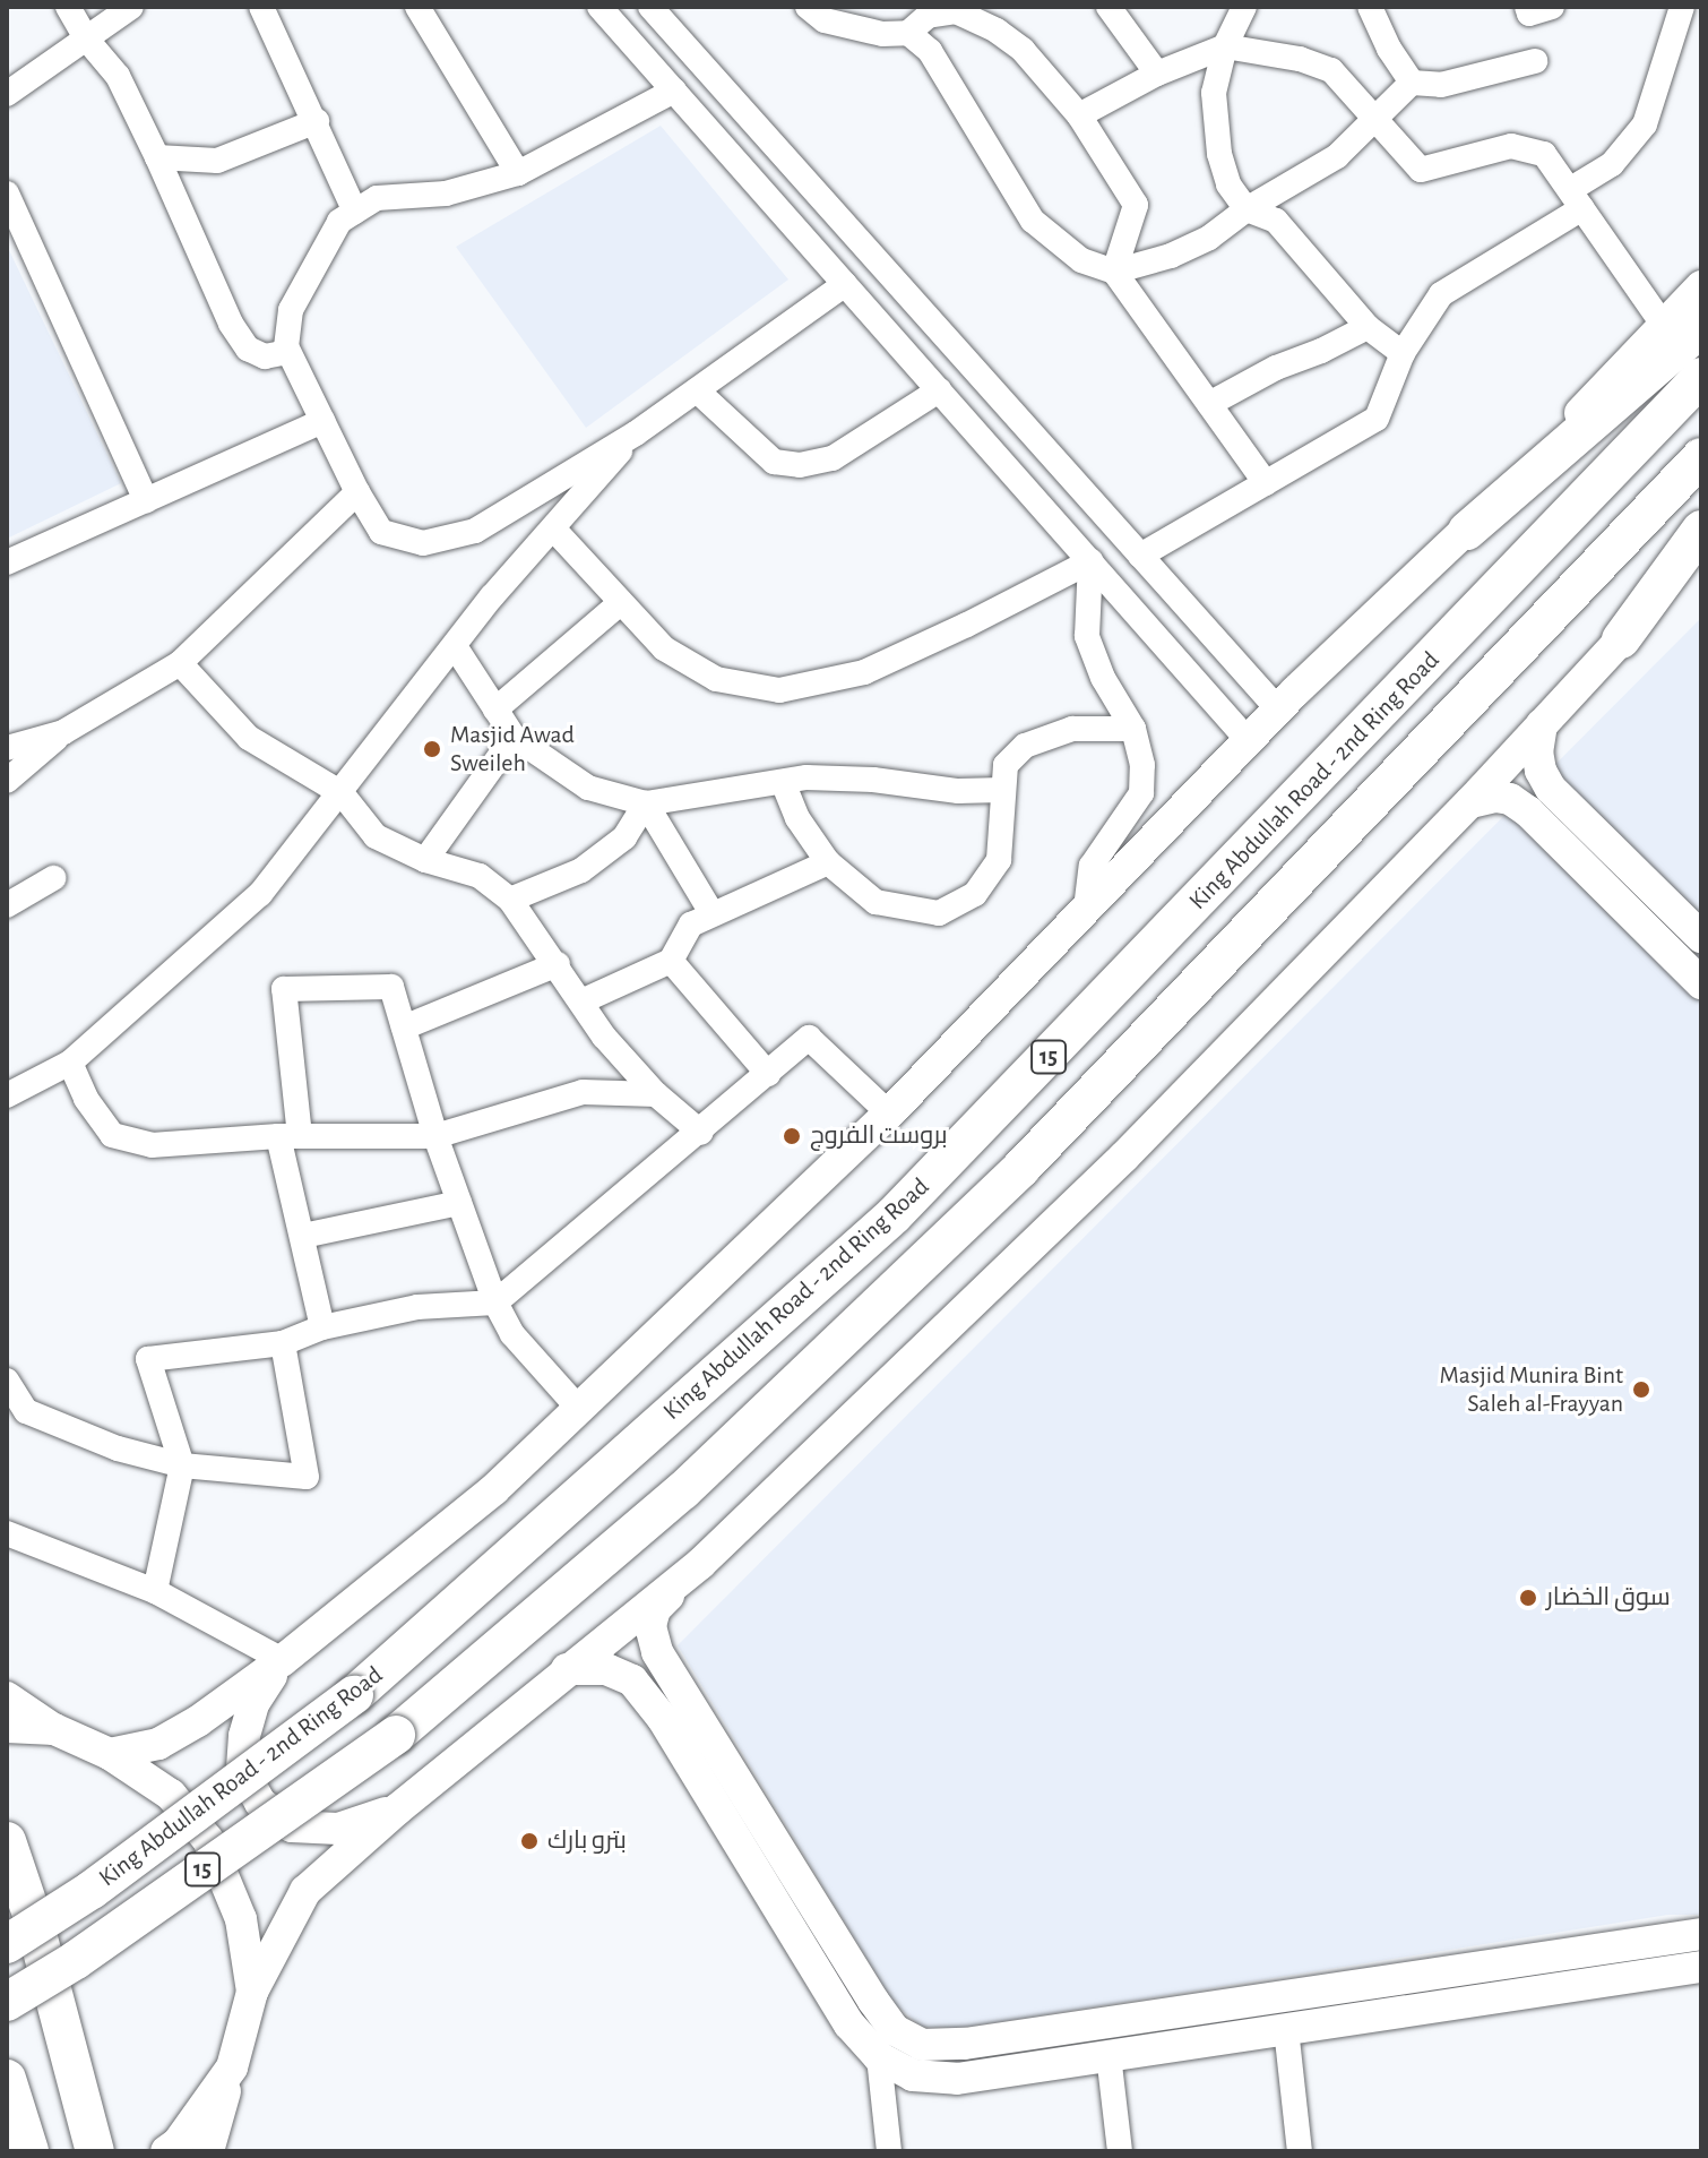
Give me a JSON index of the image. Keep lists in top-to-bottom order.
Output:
{
  "streets": {
    "highway": ["King Abdullah Road - 2nd Ring Road", "15"]
  },
  "places": [
    "Masjid Awad Sweileh",
    "بروست الفروج",
    "Masjid Munira Bint Saleh al-Frayyan",
    "سوق الخضار",
    "بترو بارك"
  ]
}
